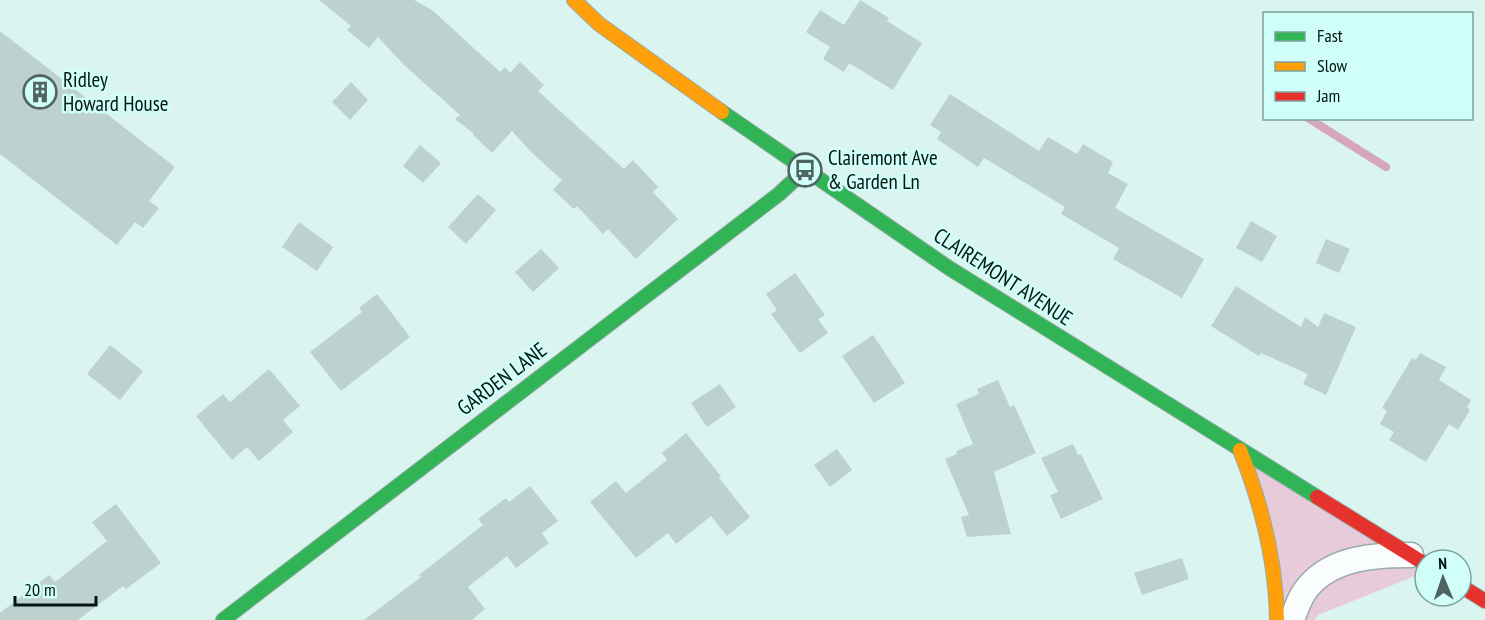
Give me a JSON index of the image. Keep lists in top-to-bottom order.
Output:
{
  "streets": {
    "main road": ["CLAIREMONT AVENUE", "GARDEN LANE"]
  },
  "crossings": [
    ["CLAIREMONT AVENUE", "GARDEN LANE"]
  ],
  "places": {
    "building": ["Ridley Howard House"],
    "bus stop": ["Clairemont Ave & Garden Ln"]
  },
  "legend": ["Fast", "Slow", "Jam"],
  "scale_bar": "20 m",
  "north": "top"
}
